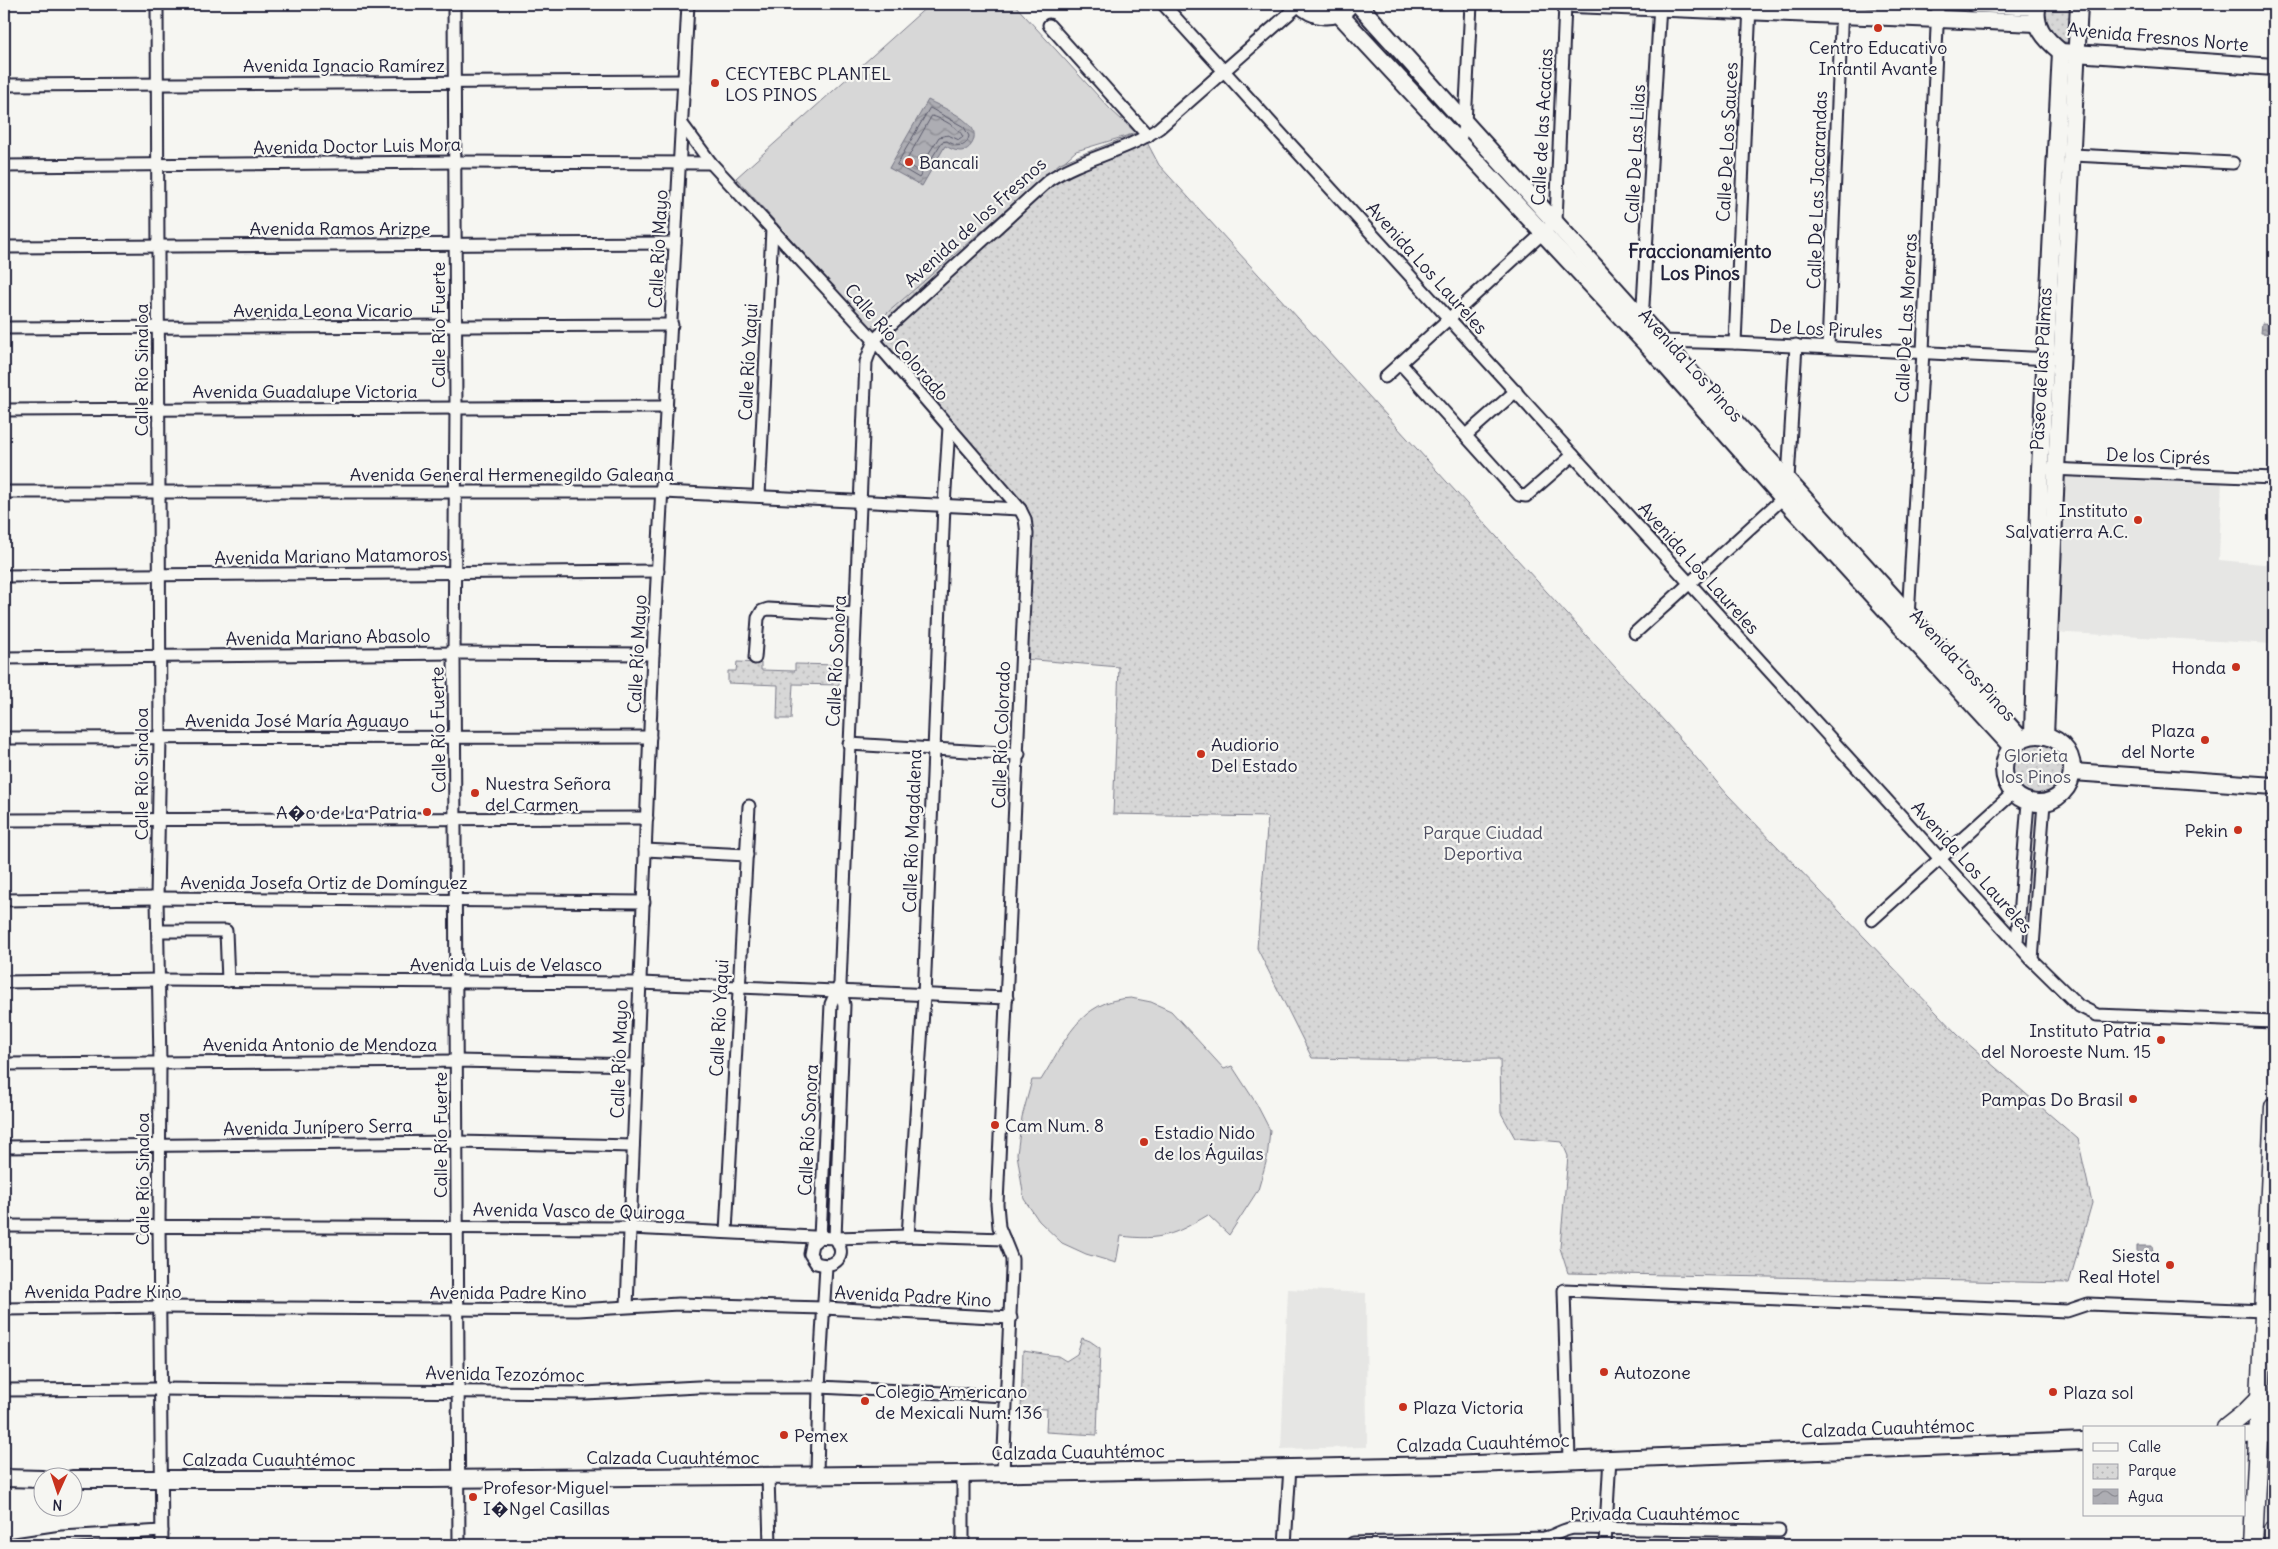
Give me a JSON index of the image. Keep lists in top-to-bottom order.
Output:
{
  "streets": {
    "street": [
      "Avenida Fresnos Norte",
      "Avenida Ignacio Ramírez",
      "Calle de las Acacias",
      "Calle De Los Sauces",
      "Avenida Doctor Luis Mora",
      "Calle De Las Lilas",
      "Calle De Las Jacarandas",
      "Avenida de los Fresnos",
      "Avenida Ramos Arizpe",
      "Calle Río Mayo",
      "Avenida Los Laureles",
      "Avenida Leona Vicario",
      "Calle De Las Moreras",
      "Calle Río Fuerte",
      "De Los Pirules",
      "Calle Río Colorado",
      "Calle Río Yaqui",
      "Avenida Los Pinos",
      "Paseo de las Palmas",
      "Calle Río Sinaloa",
      "Avenida Guadalupe Victoria",
      "De los Ciprés",
      "Avenida General Hermenegildo Galeana",
      "Avenida Mariano Matamoros",
      "Avenida Mariano Abasolo",
      "Calle Río Sonora",
      "Avenida José María Aguayo",
      "Calle Río Magdalena",
      "Avenida Josefa Ortiz de Domínguez",
      "Avenida Luis de Velasco",
      "Avenida Antonio de Mendoza",
      "Avenida Junípero Serra",
      "Avenida Vasco de Quiroga",
      "Avenida Padre Kino",
      "Avenida Tezozómoc",
      "Calzada Cuauhtémoc",
      "Privada Cuauhtémoc"
    ]
  },
  "crossings": [
    ["Avenida Fresnos Norte", "Paseo de las Palmas"],
    ["Avenida Ignacio Ramírez", "Calle Río Mayo"],
    ["Avenida Ignacio Ramírez", "Calle Río Fuerte"],
    ["Avenida Ignacio Ramírez", "Calle Río Sinaloa"],
    ["Calle de las Acacias", "Avenida Los Laureles"],
    ["Calle de las Acacias", "Avenida Los Pinos"],
    ["Calle De Los Sauces", "De Los Pirules"],
    ["Avenida Doctor Luis Mora", "Calle Río Mayo"],
    ["Avenida Doctor Luis Mora", "Calle Río Fuerte"],
    ["Avenida Doctor Luis Mora", "Calle Río Colorado"],
    ["Avenida Doctor Luis Mora", "Calle Río Sinaloa"],
    ["Calle De Las Lilas", "Avenida Los Pinos"],
    ["Calle De Las Jacarandas", "De Los Pirules"],
    ["Avenida de los Fresnos", "Avenida Los Laureles"],
    ["Avenida de los Fresnos", "Calle Río Colorado"],
    ["Avenida de los Fresnos", "Calle Río Sonora"],
    ["Avenida Ramos Arizpe", "Calle Río Mayo"],
    ["Avenida Ramos Arizpe", "Calle Río Fuerte"],
    ["Avenida Ramos Arizpe", "Calle Río Sinaloa"],
    ["Calle Río Mayo", "Avenida Leona Vicario"],
    ["Calle Río Mayo", "Calle Río Colorado"],
    ["Calle Río Mayo", "Avenida Guadalupe Victoria"],
    ["Calle Río Mayo", "Avenida General Hermenegildo Galeana"],
    ["Calle Río Mayo", "Avenida Mariano Matamoros"],
    ["Calle Río Mayo", "Avenida Mariano Abasolo"],
    ["Calle Río Mayo", "Avenida José María Aguayo"],
    ["Calle Río Mayo", "Avenida Josefa Ortiz de Domínguez"],
    ["Calle Río Mayo", "Avenida Luis de Velasco"],
    ["Calle Río Mayo", "Avenida Antonio de Mendoza"],
    ["Calle Río Mayo", "Avenida Junípero Serra"],
    ["Calle Río Mayo", "Avenida Vasco de Quiroga"],
    ["Calle Río Mayo", "Avenida Padre Kino"],
    ["Avenida Leona Vicario", "Calle Río Fuerte"],
    ["Avenida Leona Vicario", "Calle Río Sinaloa"],
    ["Calle De Las Moreras", "De Los Pirules"],
    ["Calle De Las Moreras", "Avenida Los Pinos"],
    ["Calle Río Fuerte", "Avenida Guadalupe Victoria"],
    ["Calle Río Fuerte", "Avenida General Hermenegildo Galeana"],
    ["Calle Río Fuerte", "Avenida Mariano Matamoros"],
    ["Calle Río Fuerte", "Avenida Mariano Abasolo"],
    ["Calle Río Fuerte", "Avenida José María Aguayo"],
    ["Calle Río Fuerte", "Avenida Josefa Ortiz de Domínguez"],
    ["Calle Río Fuerte", "Avenida Luis de Velasco"],
    ["Calle Río Fuerte", "Avenida Antonio de Mendoza"],
    ["Calle Río Fuerte", "Avenida Junípero Serra"],
    ["Calle Río Fuerte", "Avenida Vasco de Quiroga"],
    ["Calle Río Fuerte", "Avenida Padre Kino"],
    ["Calle Río Fuerte", "Avenida Tezozómoc"],
    ["Calle Río Fuerte", "Calzada Cuauhtémoc"],
    ["De Los Pirules", "Avenida Los Pinos"],
    ["De Los Pirules", "Paseo de las Palmas"],
    ["Calle Río Colorado", "Calle Río Yaqui"],
    ["Calle Río Colorado", "Avenida General Hermenegildo Galeana"],
    ["Calle Río Colorado", "Calle Río Sonora"],
    ["Calle Río Colorado", "Calle Río Magdalena"],
    ["Calle Río Colorado", "Avenida Luis de Velasco"],
    ["Calle Río Colorado", "Avenida Vasco de Quiroga"],
    ["Calle Río Colorado", "Avenida Padre Kino"],
    ["Calle Río Colorado", "Avenida Tezozómoc"],
    ["Calle Río Colorado", "Calzada Cuauhtémoc"],
    ["Calle Río Yaqui", "Avenida General Hermenegildo Galeana"],
    ["Calle Río Yaqui", "Avenida Luis de Velasco"],
    ["Calle Río Yaqui", "Avenida Vasco de Quiroga"],
    ["Avenida Los Pinos", "Paseo de las Palmas"],
    ["Paseo de las Palmas", "De los Ciprés"],
    ["Calle Río Sinaloa", "Avenida Guadalupe Victoria"],
    ["Calle Río Sinaloa", "Avenida General Hermenegildo Galeana"],
    ["Calle Río Sinaloa", "Avenida Mariano Matamoros"],
    ["Calle Río Sinaloa", "Avenida Mariano Abasolo"],
    ["Calle Río Sinaloa", "Avenida José María Aguayo"],
    ["Calle Río Sinaloa", "Avenida Josefa Ortiz de Domínguez"],
    ["Calle Río Sinaloa", "Avenida Luis de Velasco"],
    ["Calle Río Sinaloa", "Avenida Antonio de Mendoza"],
    ["Calle Río Sinaloa", "Avenida Junípero Serra"],
    ["Calle Río Sinaloa", "Avenida Vasco de Quiroga"],
    ["Calle Río Sinaloa", "Avenida Padre Kino"],
    ["Calle Río Sinaloa", "Avenida Tezozómoc"],
    ["Calle Río Sinaloa", "Calzada Cuauhtémoc"],
    ["Avenida General Hermenegildo Galeana", "Calle Río Sonora"],
    ["Avenida General Hermenegildo Galeana", "Calle Río Magdalena"],
    ["Calle Río Sonora", "Avenida Luis de Velasco"],
    ["Calle Río Sonora", "Avenida Vasco de Quiroga"],
    ["Calle Río Magdalena", "Avenida Luis de Velasco"],
    ["Calle Río Magdalena", "Avenida Vasco de Quiroga"]
  ],
  "districts": ["Fraccionamiento Los Pinos"],
  "parks": ["Glorieta los Pinos", "Parque Ciudad Deportiva"],
  "places": [
    "Centro Educativo Infantil Avante",
    "CECYTEBC PLANTEL LOS PINOS",
    "Bancali",
    "Instituto Salvatierra A.C.",
    "Honda",
    "Plaza del Norte",
    "Audiorio Del Estado",
    "Nuestra Señora del Carmen",
    "A�o de La Patria",
    "Pekin",
    "Instituto Patria del Noroeste Num. 15",
    "Pampas Do Brasil",
    "Cam Num. 8",
    "Estadio Nido de los Águilas",
    "Siesta Real Hotel",
    "Autozone",
    "Plaza sol",
    "Colegio Americano de Mexicali Num. 136",
    "Plaza Victoria",
    "Pemex",
    "Profesor Miguel I�Ngel Casillas"
  ],
  "legend": ["Calle", "Parque", "Agua"],
  "north": "bottom"
}
